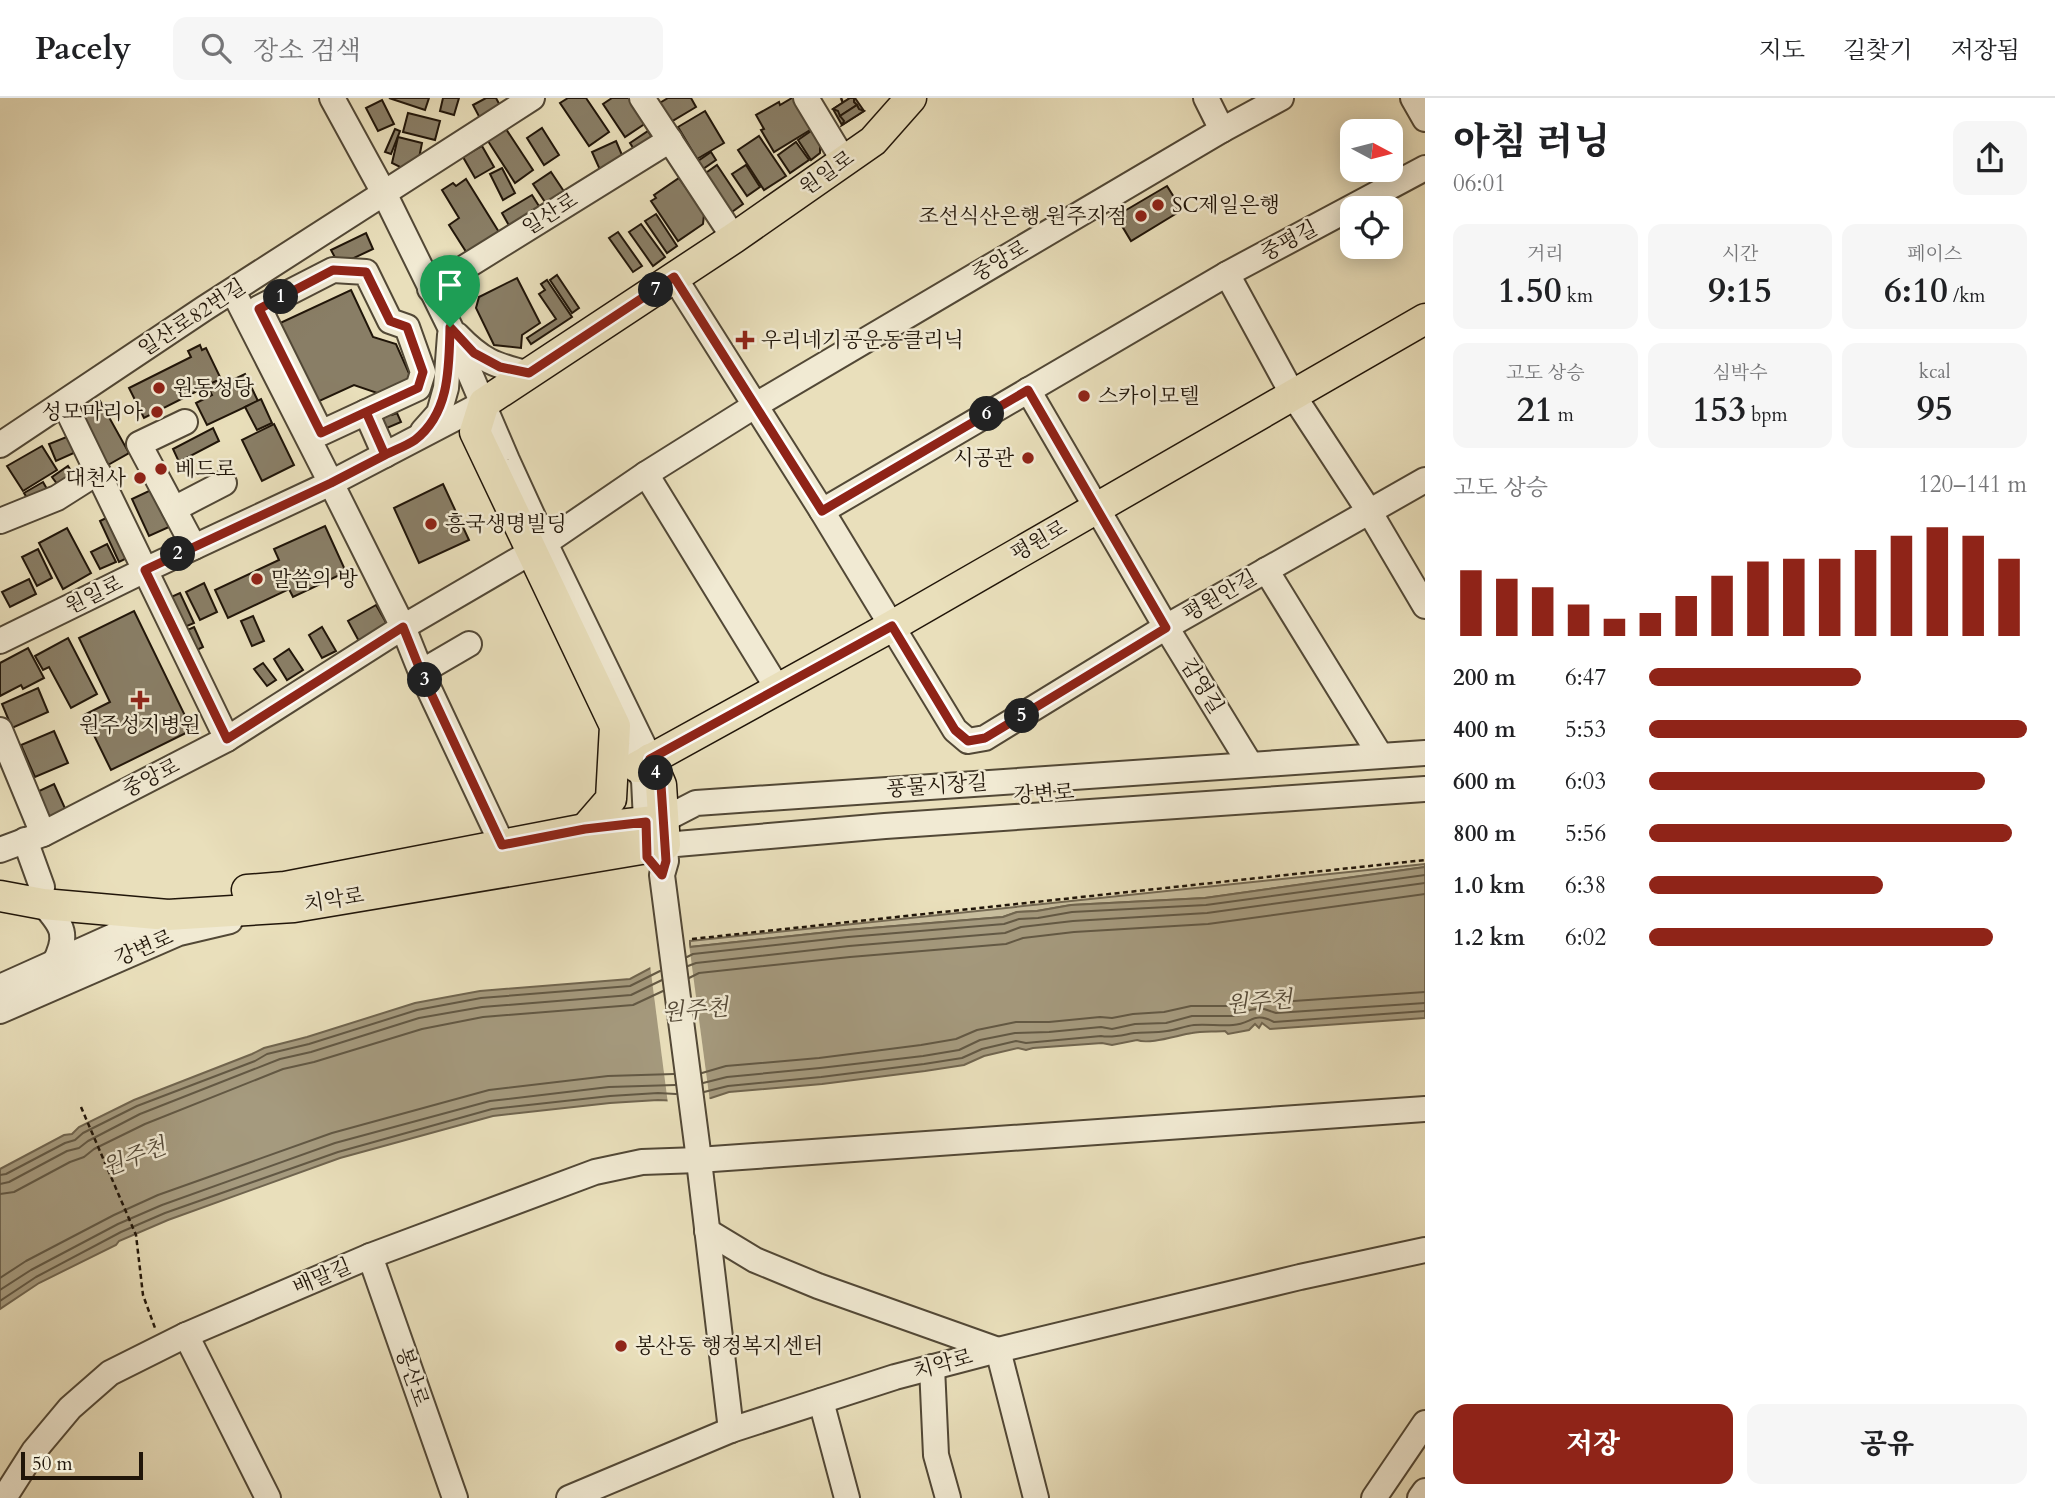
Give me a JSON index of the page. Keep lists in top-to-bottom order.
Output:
{
  "streets": {
    "main road": [
      "원일로",
      "평원로",
      "강변로",
      "치악로"
    ],
    "street": [
      "일산로",
      "중평길",
      "중앙로",
      "일산로82번길",
      "평원안길",
      "감영길",
      "풍물시장길",
      "배말길",
      "봉산로"
    ]
  },
  "crossings": [
    ["평원로", "평원안길"],
    ["평원로", "감영길"],
    ["평원안길", "감영길"],
    ["평원안길", "풍물시장길"],
    ["감영길", "풍물시장길"],
    ["풍물시장길", "강변로"],
    ["풍물시장길", "치악로"],
    ["강변로", "치악로"],
    ["배말길", "봉산로"]
  ],
  "water": ["원주천"],
  "places": {
    "other": [
      "SC제일은행",
      "조선식산은행 원주지점",
      "원동성당",
      "스카이모텔",
      "성모마리아",
      "시공관",
      "베드로",
      "대천사",
      "흥국생명빌딩",
      "말씀의 방",
      "봉산동 행정복지센터"
    ],
    "health": ["우리네기공운동클리닉", "원주성지병원"]
  },
  "scale_bar": "50 m",
  "north": "right",
  "page": {
    "header": "Pacely",
    "search": "장소 검색",
    "nav": ["지도", "길찾기", "저장됨"],
    "heading": ["아침 러닝", "06:01"],
    "stats": [
      ["거리", "1.50 km"],
      ["시간", "9:15"],
      ["페이스", "6:10 /km"],
      ["고도 상승", "21 m"],
      ["심박수", "153 bpm"],
      ["kcal", "95"]
    ],
    "pins": [
      "7",
      "1",
      "6",
      "2",
      "3",
      "5",
      "4"
    ],
    "chart": ["고도 상승", "120–141 m"],
    "list": [
      {
        "name": "200 m",
        "note": "6:47"
      },
      {
        "name": "400 m",
        "note": "5:53"
      },
      {
        "name": "600 m",
        "note": "6:03"
      },
      {
        "name": "800 m",
        "note": "5:56"
      },
      {
        "name": "1.0 km",
        "note": "6:38"
      },
      {
        "name": "1.2 km",
        "note": "6:02"
      }
    ],
    "buttons": ["저장", "공유"],
    "scale": "50 m"
  }
}
